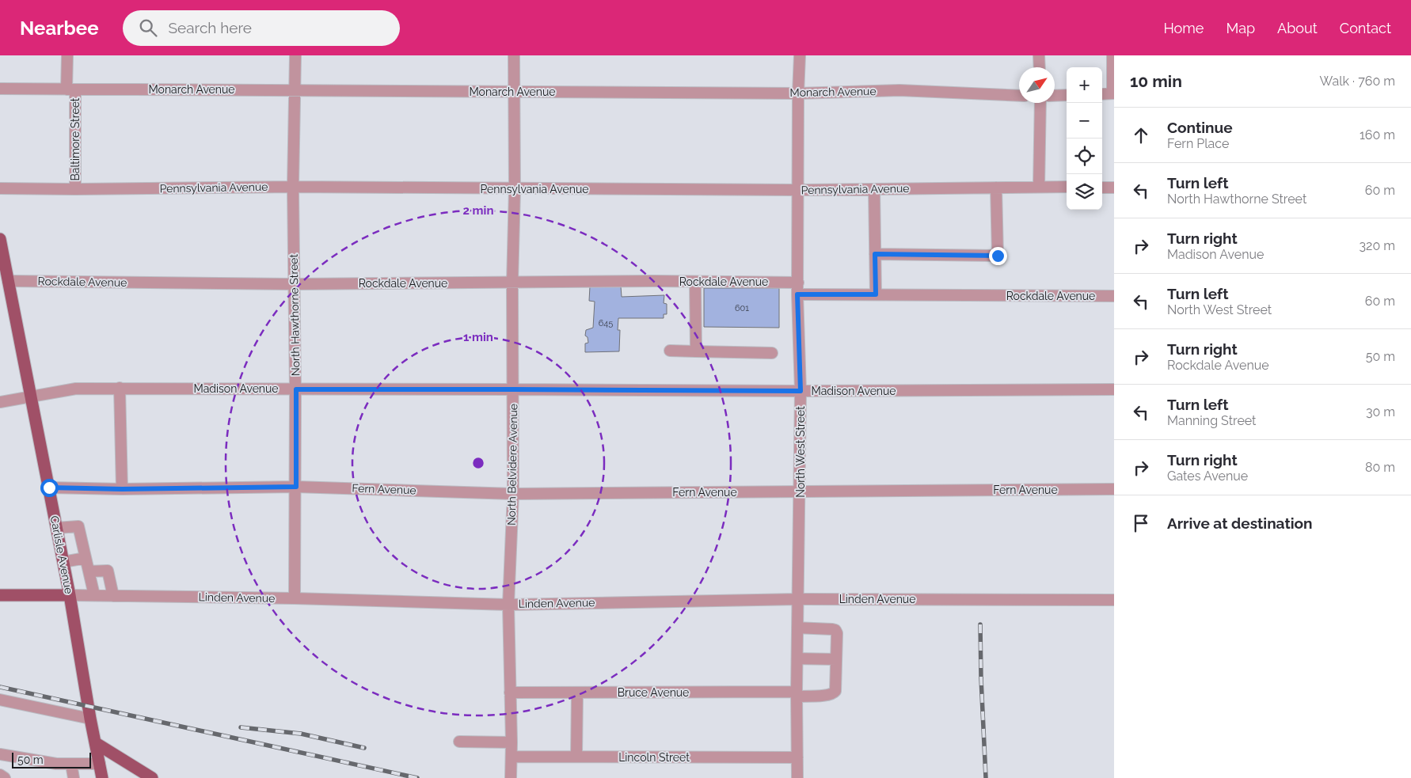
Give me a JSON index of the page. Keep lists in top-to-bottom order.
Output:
{
  "streets": {
    "main road": ["Carlisle Avenue", "Linden Avenue"],
    "street": [
      "Monarch Avenue",
      "Baltimore Street",
      "Pennsylvania Avenue",
      "Rockdale Avenue",
      "North Hawthorne Street",
      "Madison Avenue",
      "North West Street",
      "North Belvidere Avenue",
      "Fern Avenue",
      "Bruce Avenue",
      "Lincoln Street"
    ]
  },
  "crossings": [
    ["Monarch Avenue", "Baltimore Street"],
    ["Monarch Avenue", "North Hawthorne Street"],
    ["Monarch Avenue", "North West Street"],
    ["Monarch Avenue", "North Belvidere Avenue"],
    ["Baltimore Street", "Pennsylvania Avenue"],
    ["Pennsylvania Avenue", "North Hawthorne Street"],
    ["Pennsylvania Avenue", "North West Street"],
    ["Pennsylvania Avenue", "North Belvidere Avenue"],
    ["Rockdale Avenue", "North Hawthorne Street"],
    ["Rockdale Avenue", "North West Street"],
    ["Rockdale Avenue", "North Belvidere Avenue"],
    ["Rockdale Avenue", "Carlisle Avenue"],
    ["North Hawthorne Street", "Madison Avenue"],
    ["North Hawthorne Street", "Fern Avenue"],
    ["North Hawthorne Street", "Linden Avenue"],
    ["Madison Avenue", "North West Street"],
    ["Madison Avenue", "North Belvidere Avenue"],
    ["Madison Avenue", "Carlisle Avenue"],
    ["North West Street", "Fern Avenue"],
    ["North West Street", "Linden Avenue"],
    ["North West Street", "Bruce Avenue"],
    ["North West Street", "Lincoln Street"],
    ["North Belvidere Avenue", "Fern Avenue"],
    ["North Belvidere Avenue", "Linden Avenue"],
    ["North Belvidere Avenue", "Bruce Avenue"],
    ["North Belvidere Avenue", "Lincoln Street"],
    ["Fern Avenue", "Carlisle Avenue"],
    ["Carlisle Avenue", "Linden Avenue"]
  ],
  "house_numbers": ["601", "645"],
  "scale_bar": "50 m",
  "north": "top right",
  "page": {
    "header": "Nearbee",
    "search": "Search here",
    "nav": [
      "Home",
      "Map",
      "About",
      "Contact"
    ],
    "heading": ["10 min", "Walk · 760 m"],
    "map_buttons": ["+", "−"],
    "list": [
      ["Continue", "Fern Place", "160 m"],
      ["Turn left", "North Hawthorne Street", "60 m"],
      ["Turn right", "Madison Avenue", "320 m"],
      ["Turn left", "North West Street", "60 m"],
      ["Turn right", "Rockdale Avenue", "50 m"],
      ["Turn left", "Manning Street", "30 m"],
      ["Turn right", "Gates Avenue", "80 m"],
      "Arrive at destination"
    ],
    "scale": "50 m"
  },
  "rings": ["2 min", "1 min"]
}
